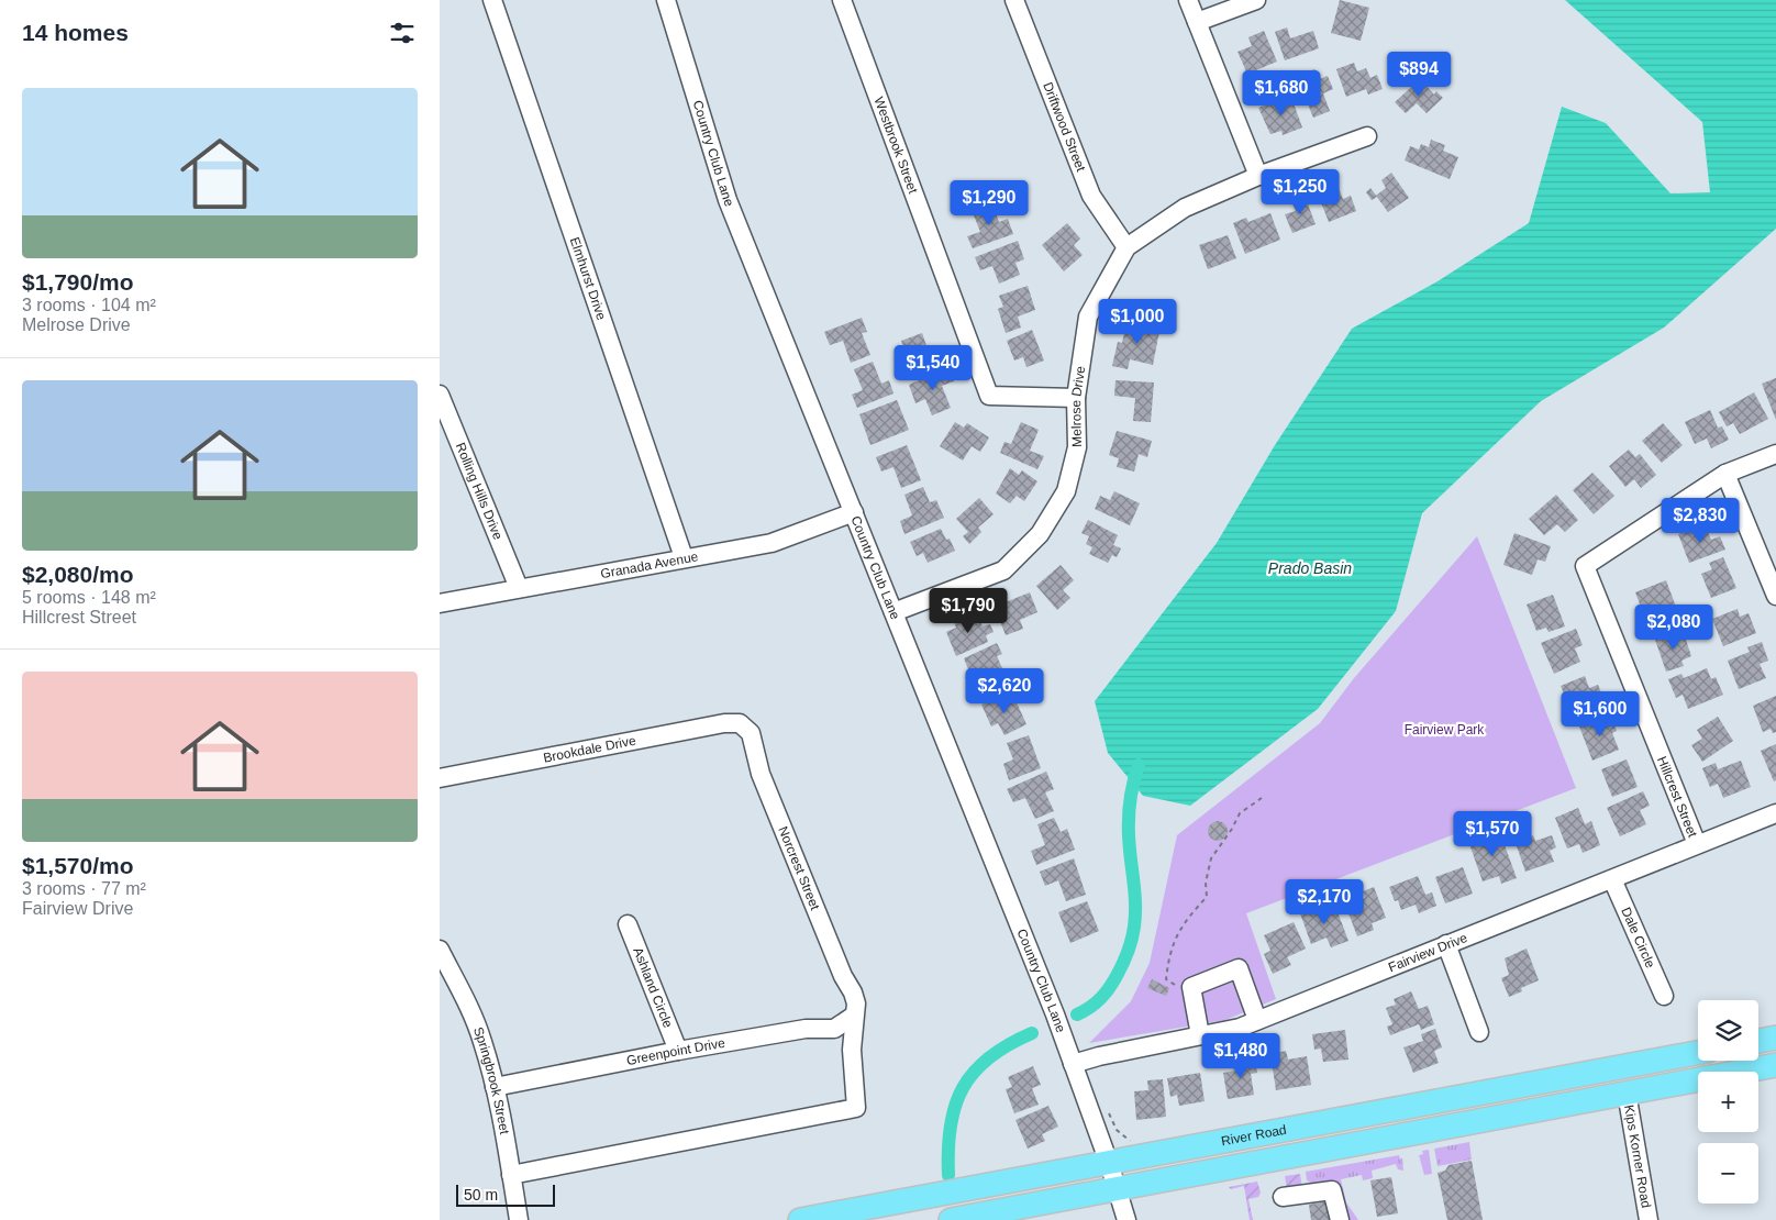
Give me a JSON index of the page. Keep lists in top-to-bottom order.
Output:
{
  "streets": {
    "main road": ["River Road"],
    "street": [
      "Driftwood Street",
      "Westbrook Street",
      "Country Club Lane",
      "Elmhurst Drive",
      "Melrose Drive",
      "Rolling Hills Drive",
      "Granada Avenue",
      "Brookdale Drive",
      "Hillcrest Street",
      "Norcrest Street",
      "Dale Circle",
      "Fairview Drive",
      "Ashland Circle",
      "Greenpoint Drive",
      "Springbrook Street",
      "Kips Korner Road"
    ]
  },
  "crossings": [
    ["Driftwood Street", "Melrose Drive"],
    ["Westbrook Street", "Melrose Drive"],
    ["Country Club Lane", "Melrose Drive"],
    ["Country Club Lane", "Granada Avenue"],
    ["Country Club Lane", "Fairview Drive"],
    ["Country Club Lane", "River Road"],
    ["Elmhurst Drive", "Granada Avenue"],
    ["Rolling Hills Drive", "Granada Avenue"],
    ["Brookdale Drive", "Norcrest Street"],
    ["Hillcrest Street", "Fairview Drive"],
    ["Norcrest Street", "Greenpoint Drive"],
    ["Norcrest Street", "Springbrook Street"],
    ["Dale Circle", "Fairview Drive"],
    ["Ashland Circle", "Greenpoint Drive"],
    ["Greenpoint Drive", "Springbrook Street"],
    ["River Road", "Kips Korner Road"]
  ],
  "water": ["Prado Basin"],
  "parks": ["Fairview Park"],
  "scale_bar": "50 m",
  "page": {
    "heading": "14 homes",
    "price": [
      "$894",
      "$1,680",
      "$1,250",
      "$1,290",
      "$1,000",
      "$1,540",
      "$2,830",
      "$1,790",
      "$2,080",
      "$2,620",
      "$1,600",
      "$1,570",
      "$2,170",
      "$1,480"
    ],
    "list": [
      {
        "name": "$1,790/mo",
        "note": "3 rooms · 104 m² · Melrose Drive"
      },
      {
        "name": "$2,080/mo",
        "note": "5 rooms · 148 m² · Hillcrest Street"
      },
      {
        "name": "$1,570/mo",
        "note": "3 rooms · 77 m² · Fairview Drive"
      }
    ],
    "map_buttons": ["+", "−"],
    "scale": "50 m"
  }
}
